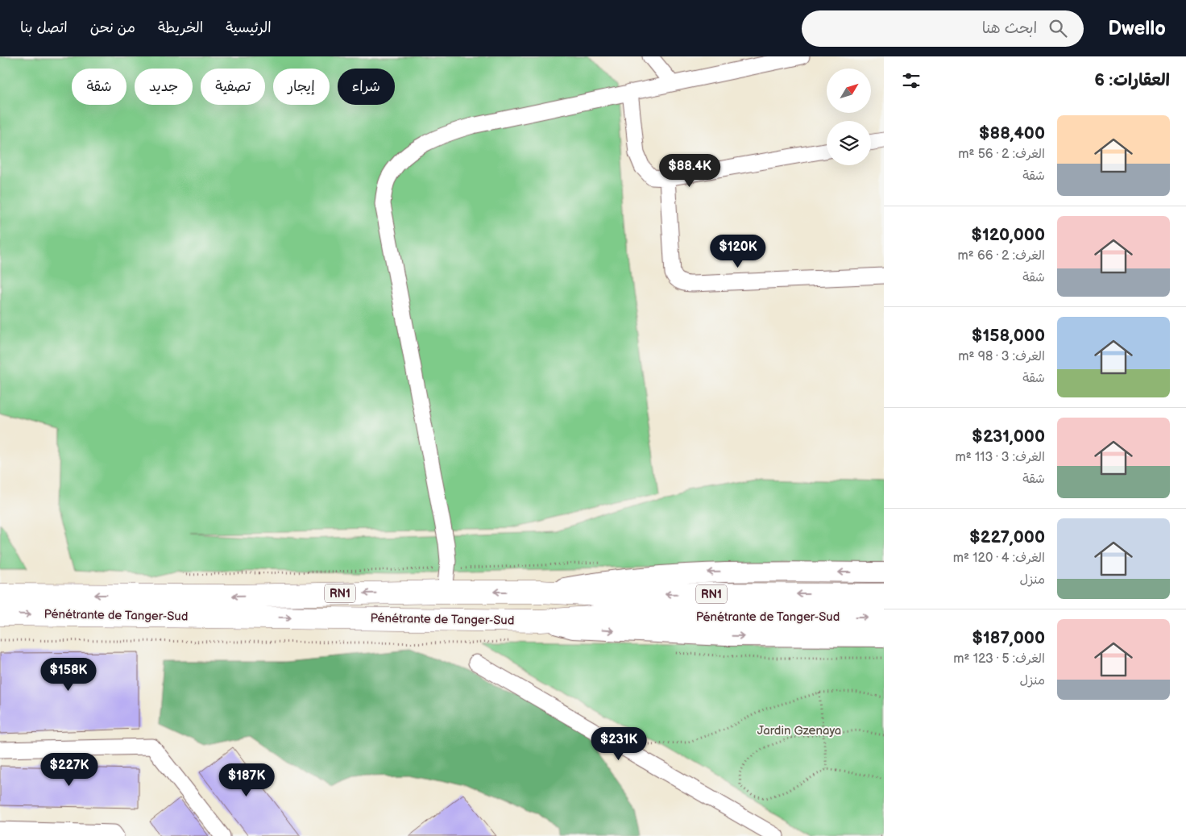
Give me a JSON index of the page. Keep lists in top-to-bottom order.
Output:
{
  "streets": {
    "highway": ["RN1", "Pénétrante de Tanger-Sud"]
  },
  "parks": ["Jardin Gzenaya"],
  "north": "top right",
  "page": {
    "header": "Dwello",
    "search": "ابحث هنا",
    "nav": [
      "الرئيسية",
      "الخريطة",
      "من نحن",
      "اتصل بنا"
    ],
    "heading": "العقارات: 6",
    "chip": [
      "شراء",
      "إيجار",
      "تصفية",
      "جديد",
      "شقة"
    ],
    "list": [
      {
        "name": "$88,400",
        "note": "الغرف: 2 · 56 m² · شقة"
      },
      {
        "name": "$120,000",
        "note": "الغرف: 2 · 66 m² · شقة"
      },
      {
        "name": "$158,000",
        "note": "الغرف: 3 · 98 m² · شقة"
      },
      {
        "name": "$231,000",
        "note": "الغرف: 3 · 113 m² · شقة"
      },
      {
        "name": "$227,000",
        "note": "الغرف: 4 · 120 m² · منزل"
      },
      {
        "name": "$187,000",
        "note": "الغرف: 5 · 123 m² · منزل"
      }
    ],
    "price": [
      "$88.4K",
      "$120K",
      "$158K",
      "$231K",
      "$227K",
      "$187K"
    ]
  }
}
